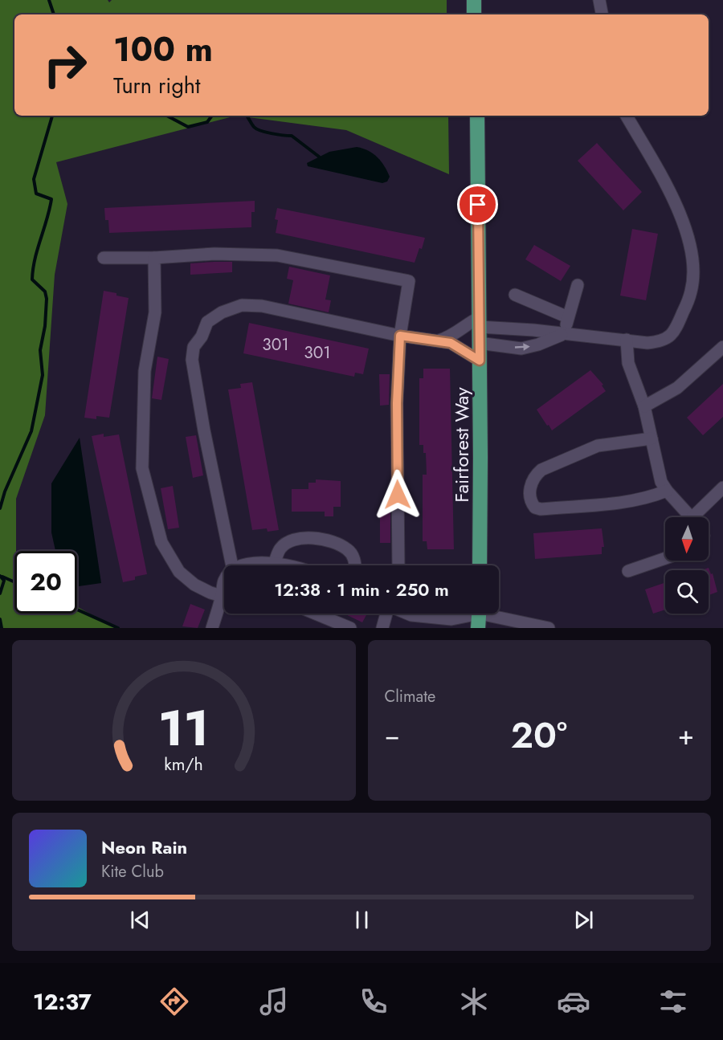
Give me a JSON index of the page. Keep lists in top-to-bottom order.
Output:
{
  "streets": {
    "main road": ["Fairforest Way"]
  },
  "house_numbers": ["301", "301"],
  "north": "bottom",
  "page": {
    "turn": ["100 m", "Turn right"],
    "limit": "20",
    "trip": "12:38 · 1 min · 250 m",
    "tile": "Climate",
    "heat": ["−", "20°", "+"],
    "song": ["Neon Rain", "Kite Club"],
    "tabs": "12:37",
    "gauge": ["11", "km/h"]
  }
}
